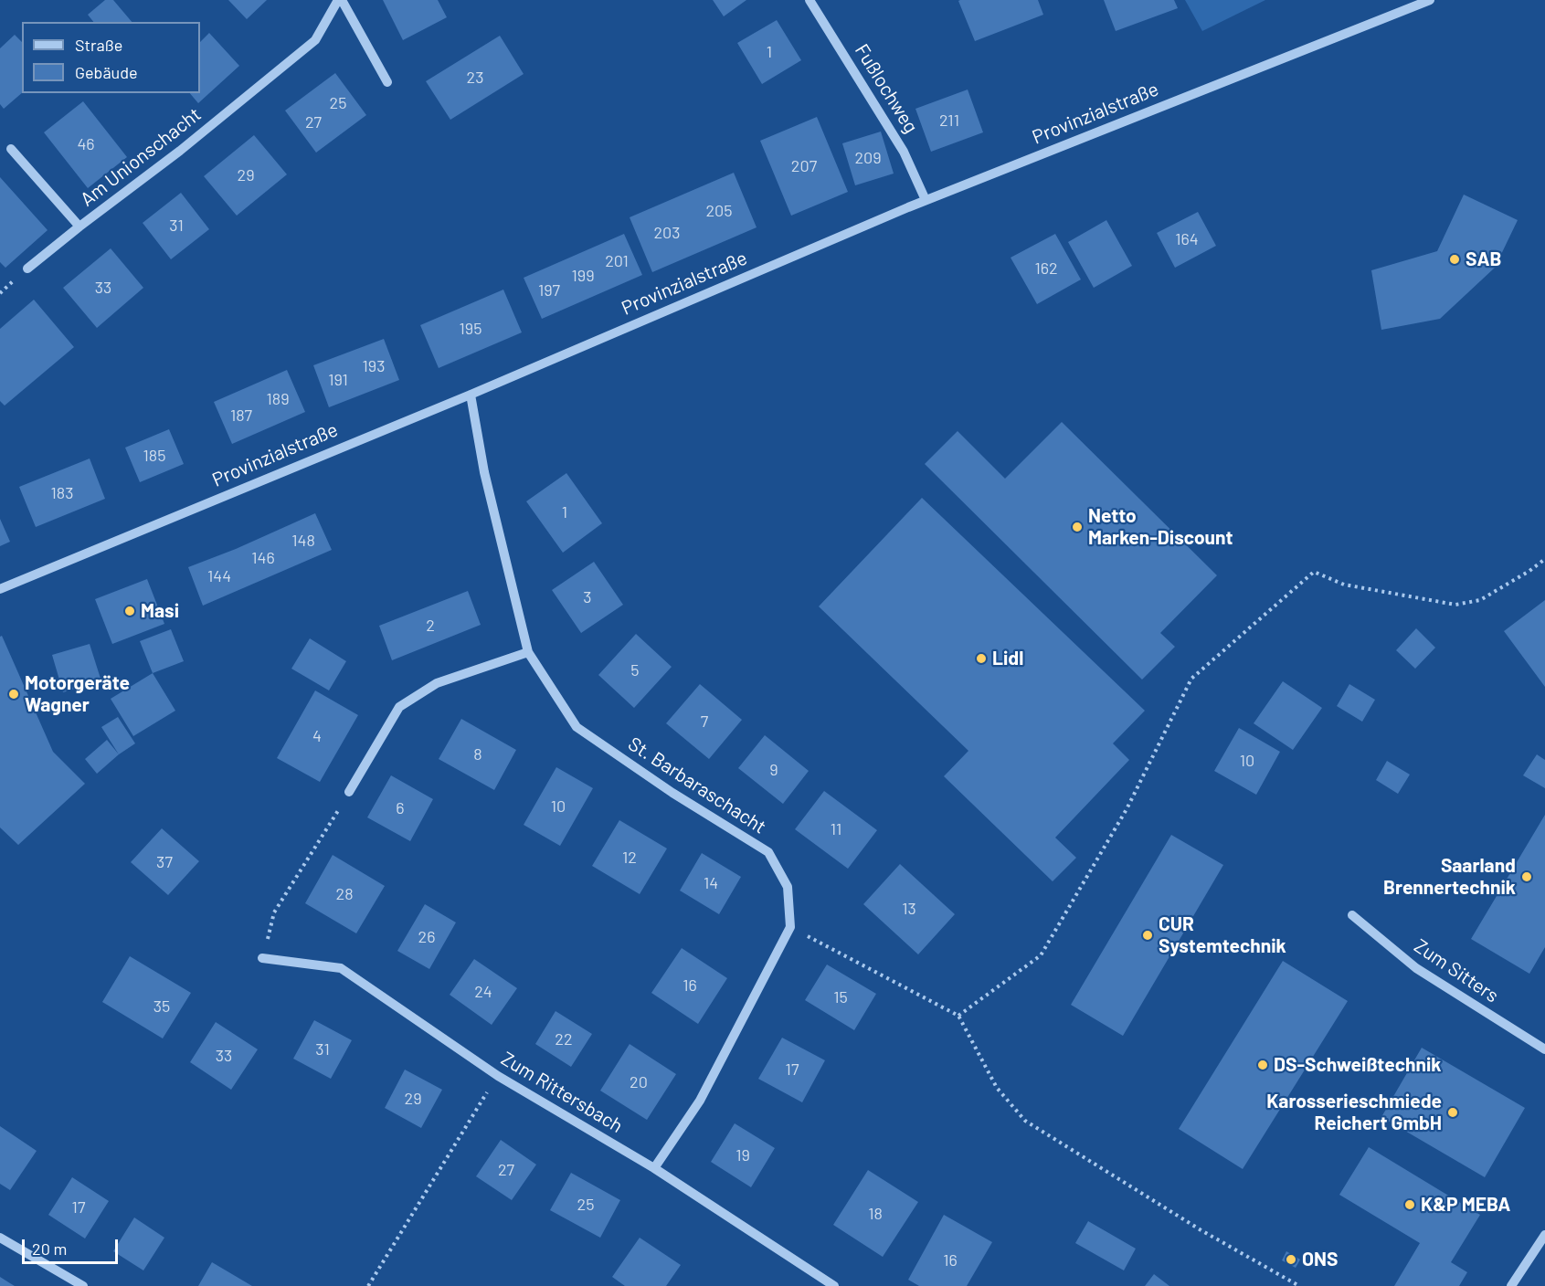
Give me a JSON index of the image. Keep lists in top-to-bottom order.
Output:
{
  "streets": {
    "street": [
      "Fußlochweg",
      "Provinzialstraße",
      "Am Unionschacht",
      "St. Barbaraschacht",
      "Zum Sitters",
      "Zum Rittersbach"
    ]
  },
  "crossings": [
    ["Fußlochweg", "Provinzialstraße"],
    ["Provinzialstraße", "St. Barbaraschacht"]
  ],
  "places": [
    "SAB",
    "Netto Marken-Discount",
    "Masi",
    "Lidl",
    "Motorgeräte Wagner",
    "Saarland Brennertechnik",
    "CUR Systemtechnik",
    "DS-Schweißtechnik",
    "Karosserieschmiede Reichert GmbH",
    "K&P MEBA",
    "ONS"
  ],
  "house_numbers": [
    "1",
    "23",
    "25",
    "211",
    "27",
    "46",
    "209",
    "207",
    "29",
    "205",
    "31",
    "203",
    "164",
    "201",
    "162",
    "199",
    "33",
    "197",
    "195",
    "193",
    "191",
    "189",
    "187",
    "185",
    "183",
    "1",
    "148",
    "146",
    "144",
    "3",
    "2",
    "5",
    "7",
    "4",
    "8",
    "10",
    "9",
    "10",
    "6",
    "11",
    "12",
    "37",
    "14",
    "28",
    "13",
    "26",
    "16",
    "24",
    "15",
    "35",
    "22",
    "31",
    "33",
    "17",
    "20",
    "29",
    "19",
    "27",
    "25",
    "17",
    "18",
    "16"
  ],
  "legend": ["Straße", "Gebäude"],
  "scale_bar": "20 m"
}
